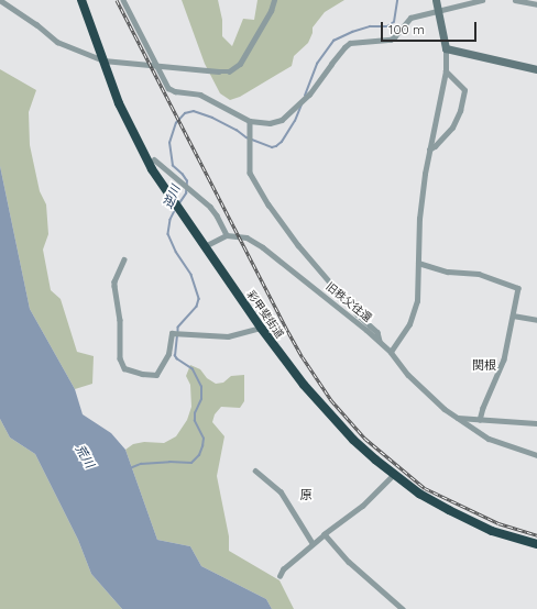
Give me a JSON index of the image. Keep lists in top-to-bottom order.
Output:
{
  "streets": {
    "highway": ["彩甲斐街道"],
    "street": ["旧秩父往還"]
  },
  "districts": ["関根", "原"],
  "water": ["逆川", "荒川"],
  "scale_bar": "100 m"
}
